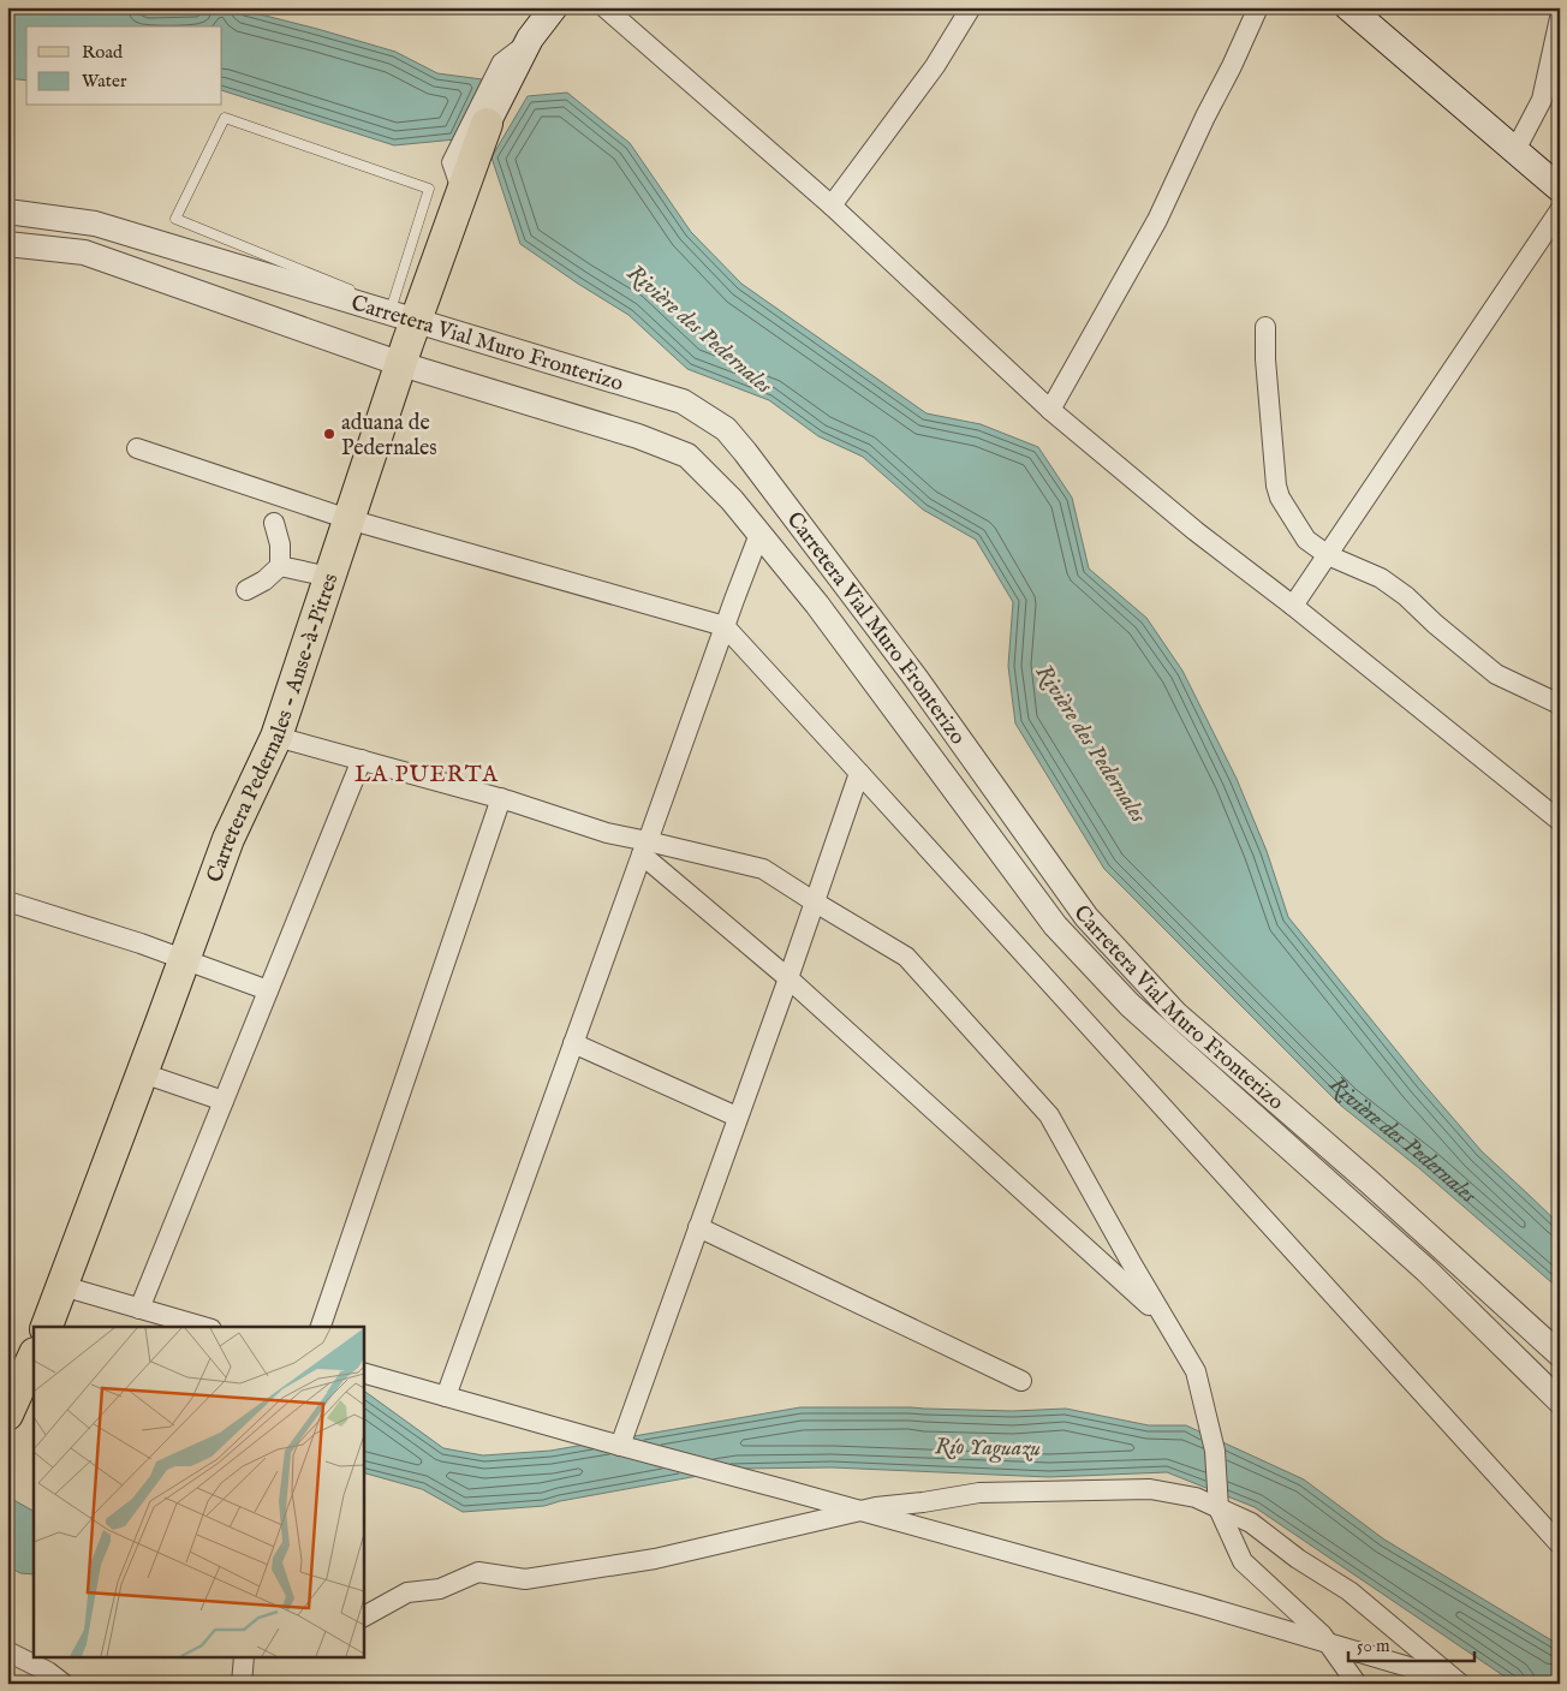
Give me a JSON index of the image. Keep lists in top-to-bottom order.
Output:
{
  "streets": {
    "main road": ["Carretera Pedernales - Anse-à-Pitres"],
    "street": ["Carretera Vial Muro Fronterizo"]
  },
  "crossings": [
    ["Carretera Vial Muro Fronterizo", "Carretera Pedernales - Anse-à-Pitres"]
  ],
  "districts": ["LA PUERTA"],
  "water": ["Rivière des Pedernales", "Río Yaguazu"],
  "places": ["aduana de Pedernales"],
  "legend": ["Road", "Water"],
  "scale_bar": "50 m"
}
